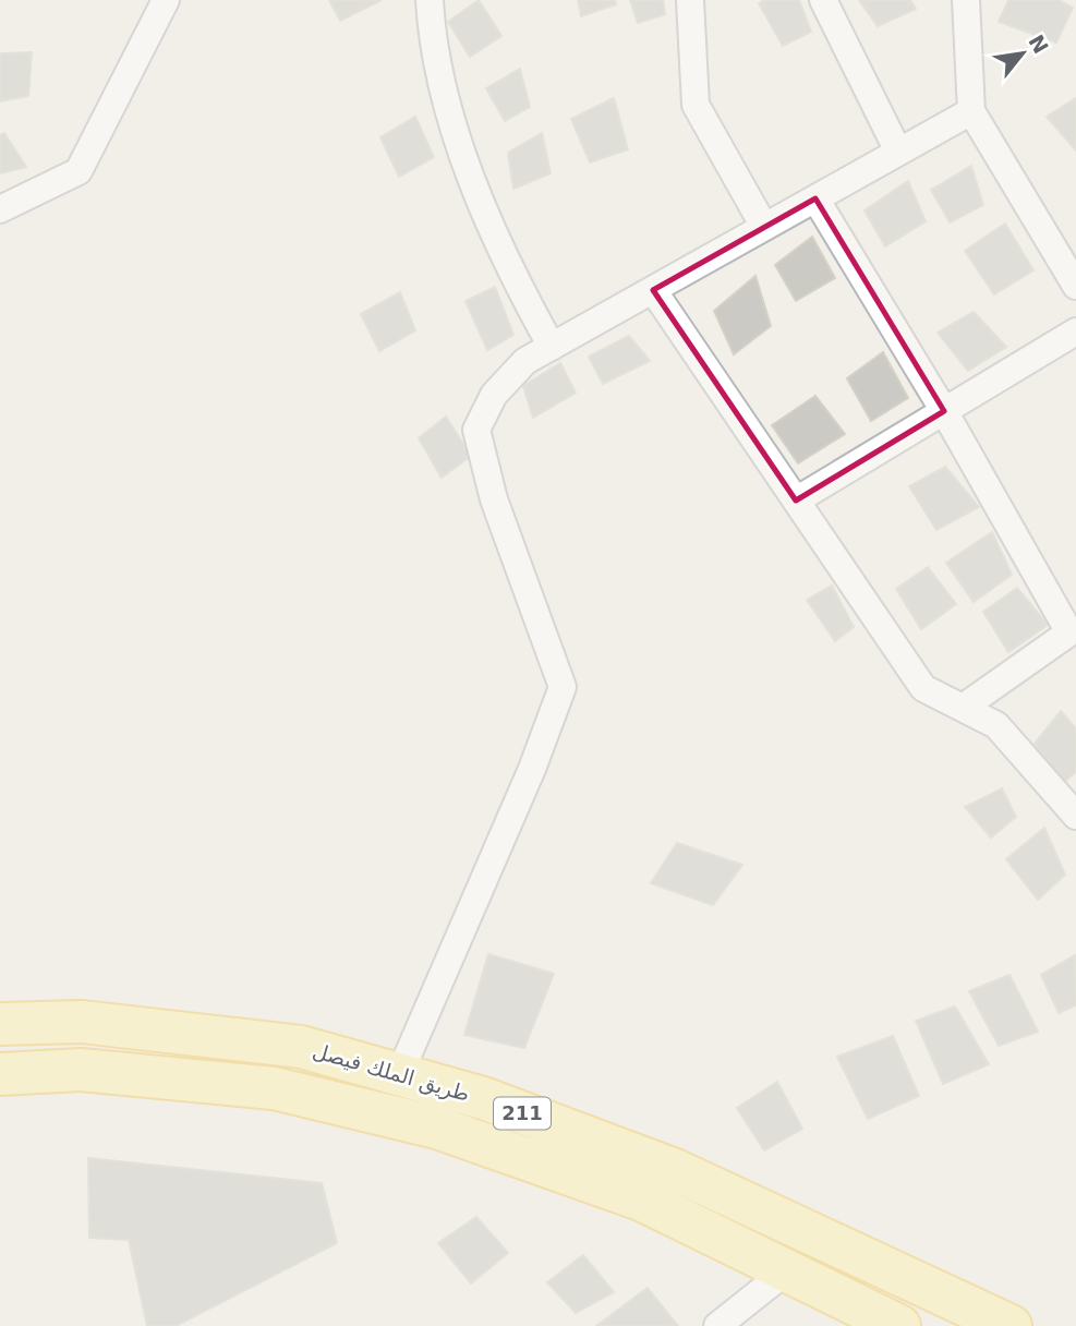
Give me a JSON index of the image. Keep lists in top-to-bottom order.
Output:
{
  "streets": {
    "main road": ["طريق الملك فيصل", "211"]
  },
  "north": "top right"
}
